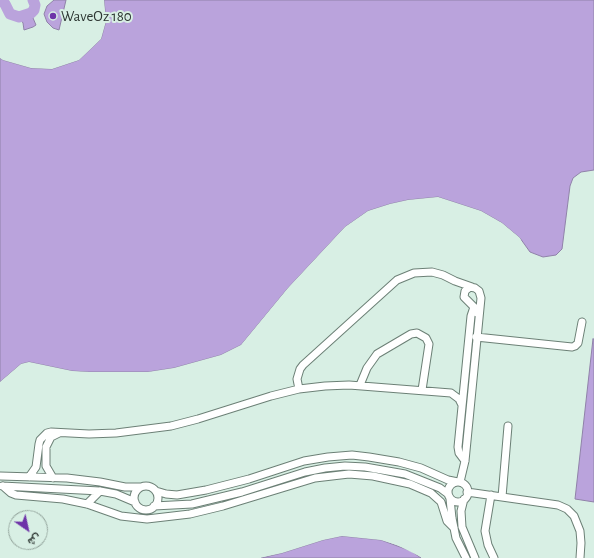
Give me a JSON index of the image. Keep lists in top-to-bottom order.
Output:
{
  "places": ["WaveOz 180"],
  "north": "bottom right"
}
